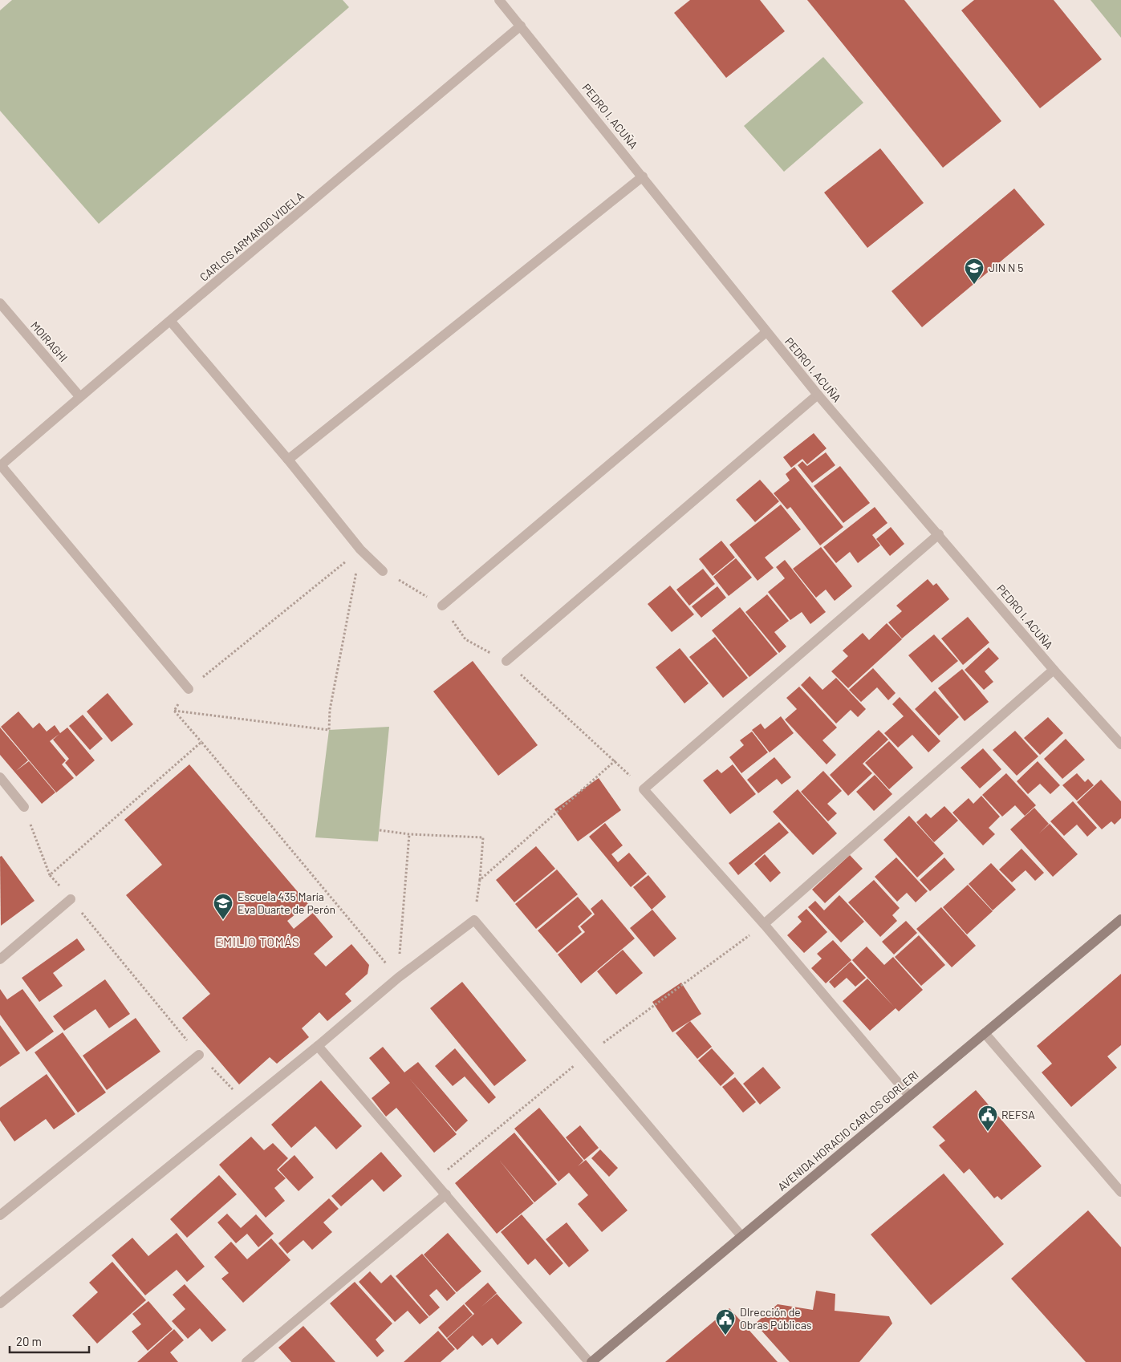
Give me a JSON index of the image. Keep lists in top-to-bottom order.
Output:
{
  "streets": {
    "main road": ["AVENIDA HORACIO CARLOS GORLERI"],
    "street": ["PEDRO I. ACUÑA", "CARLOS ARMANDO VIDELA", "MOIRAGHI"]
  },
  "crossings": [
    ["PEDRO I. ACUÑA", "CARLOS ARMANDO VIDELA"],
    ["CARLOS ARMANDO VIDELA", "MOIRAGHI"]
  ],
  "districts": ["EMILIO TOMÁS"],
  "places": {
    "school or university": ["JIN N 5", "Escuela 435 María Eva Duarte de Perón"],
    "public building": ["REFSA", "DIrección de Obras Públicas"]
  },
  "scale_bar": "20 m"
}
